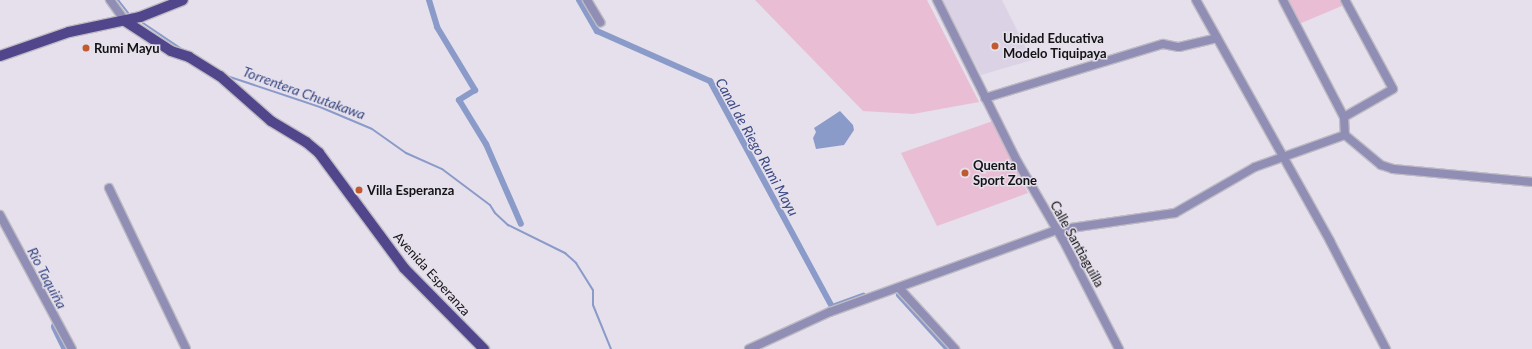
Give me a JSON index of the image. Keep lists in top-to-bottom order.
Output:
{
  "streets": {
    "main road": ["Avenida Esperanza"],
    "street": ["Calle Santiaguilla"]
  },
  "water": ["Torrentera Chutakawa", "Canal de Riego Rumi Mayu", "Río Taquiña"],
  "places": [
    "Unidad Educativa Modelo Tiquipaya",
    "Rumi Mayu",
    "Quenta Sport Zone",
    "Villa Esperanza"
  ]
}
